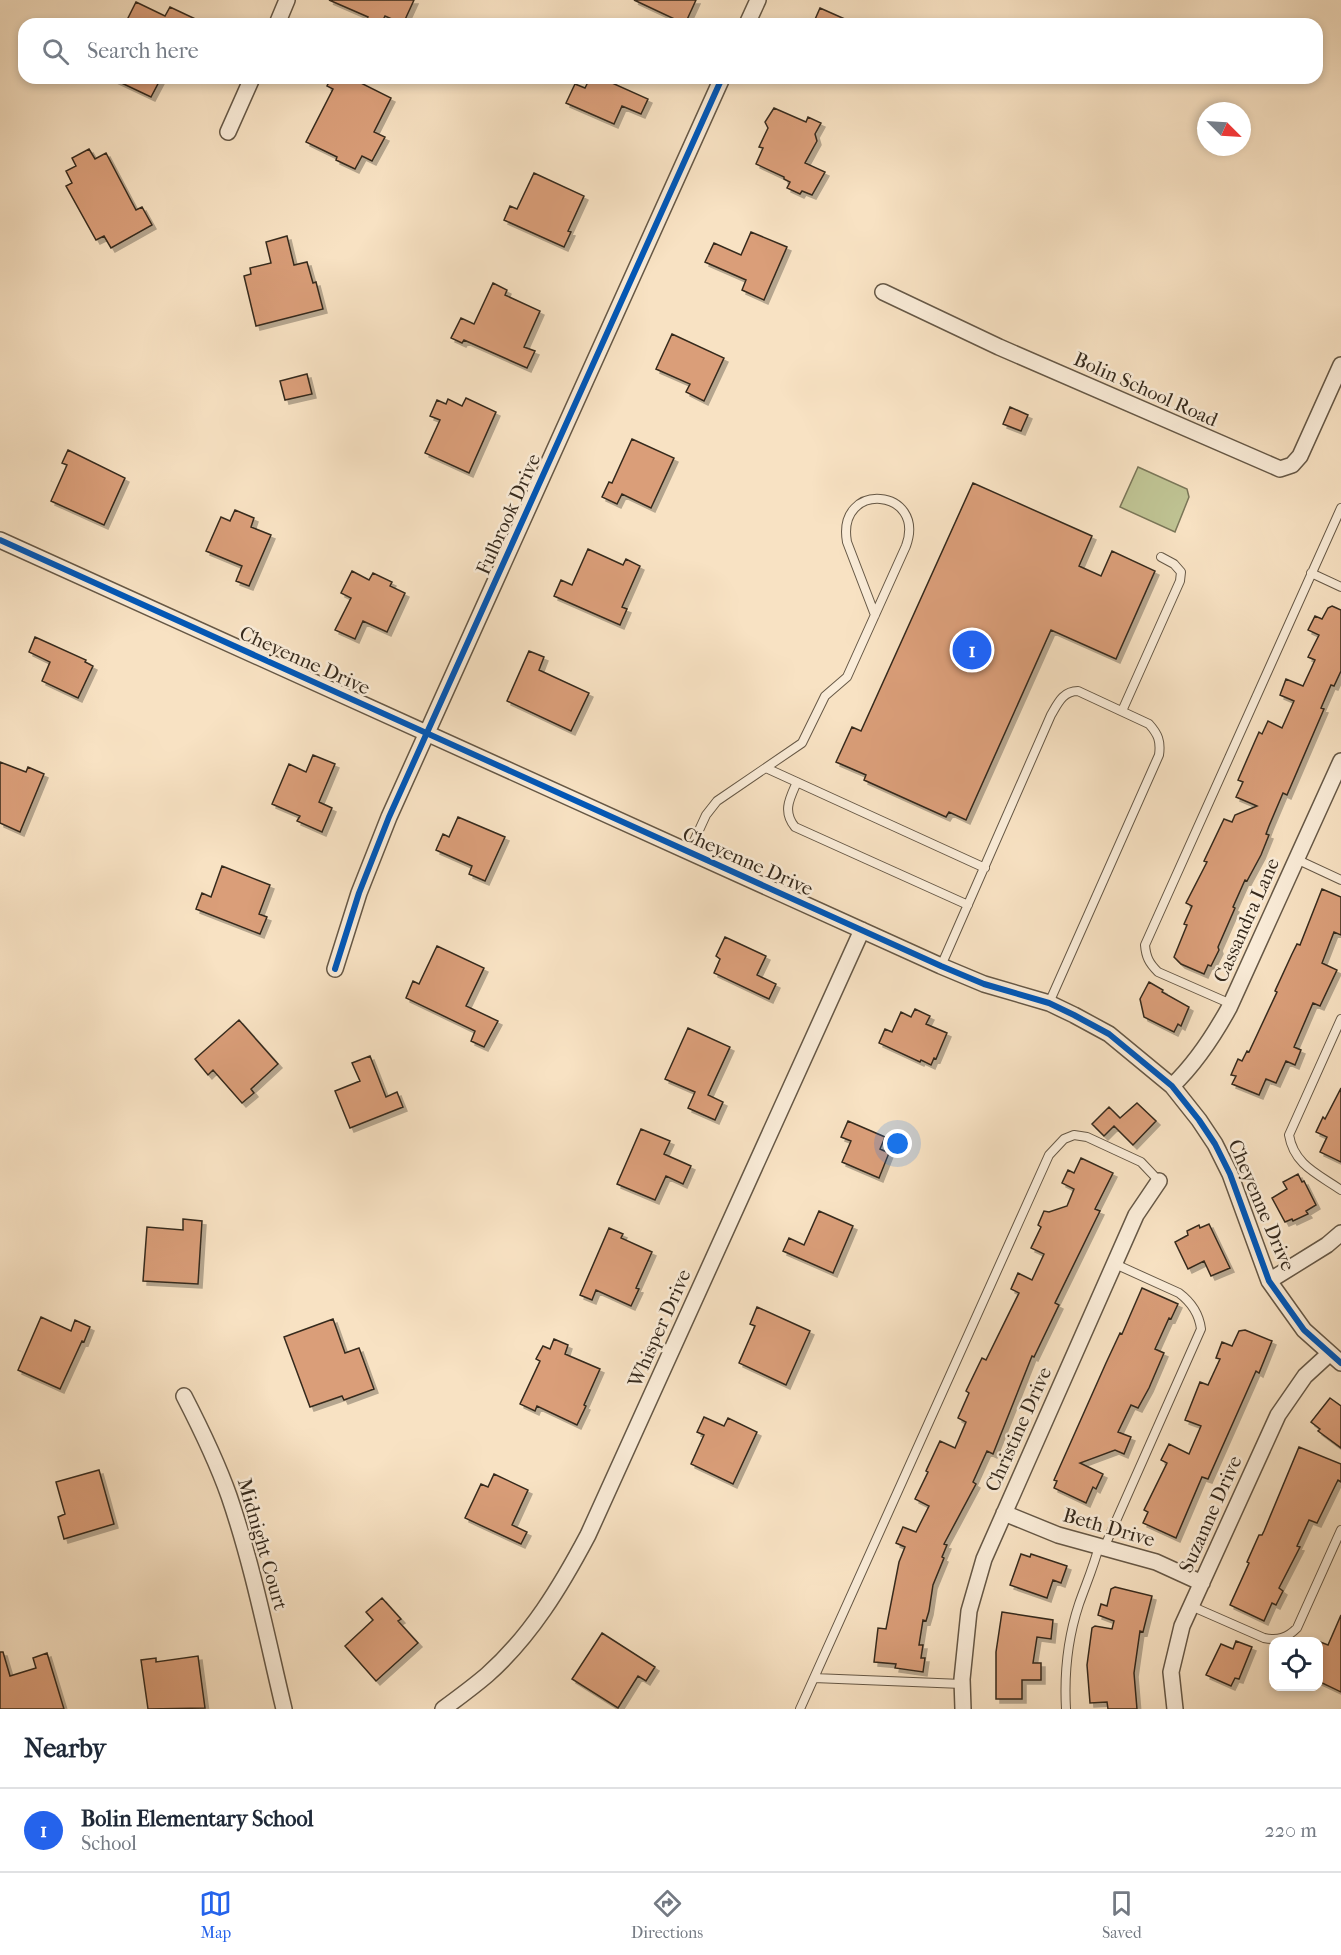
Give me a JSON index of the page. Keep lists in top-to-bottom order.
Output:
{
  "streets": {
    "street": [
      "Bolin School Road",
      "Fulbrook Drive",
      "Cheyenne Drive",
      "Cassandra Lane",
      "Whisper Drive",
      "Christine Drive",
      "Suzanne Drive",
      "Beth Drive",
      "Midnight Court"
    ]
  },
  "crossings": [
    ["Fulbrook Drive", "Cheyenne Drive"],
    ["Cheyenne Drive", "Cassandra Lane"],
    ["Cheyenne Drive", "Whisper Drive"],
    ["Cheyenne Drive", "Suzanne Drive"],
    ["Christine Drive", "Beth Drive"],
    ["Suzanne Drive", "Beth Drive"]
  ],
  "north": "bottom right",
  "page": {
    "search": "Search here",
    "pins": "1",
    "heading": "Nearby",
    "list": [
      {
        "mark": "1",
        "name": "Bolin Elementary School",
        "note": "School",
        "value": "220 m"
      }
    ],
    "nav": ["Map", "Directions", "Saved"]
  }
}
